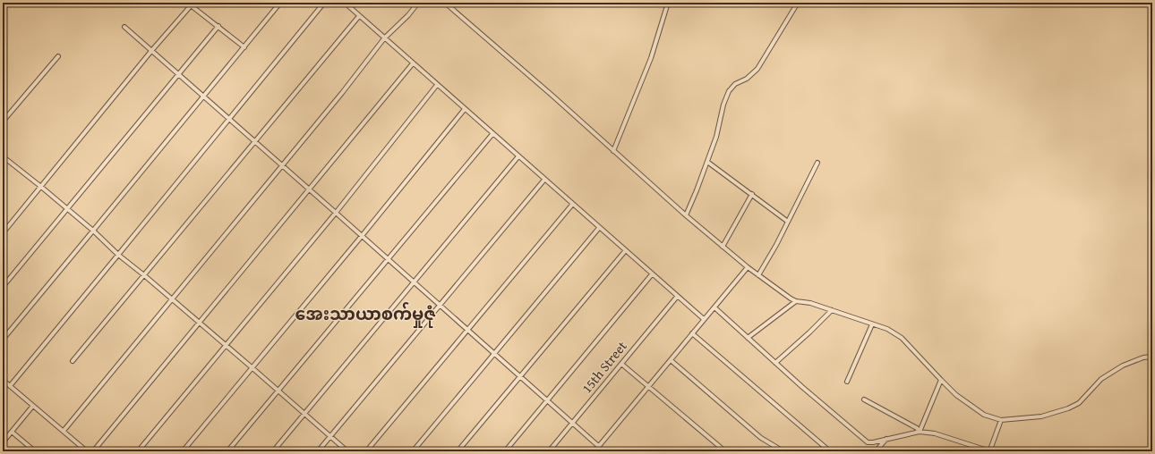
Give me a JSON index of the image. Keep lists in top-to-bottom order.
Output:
{
  "streets": {
    "street": ["15th Street"]
  },
  "districts": ["အေးသာယာစက်မှုဇုံ"]
}
